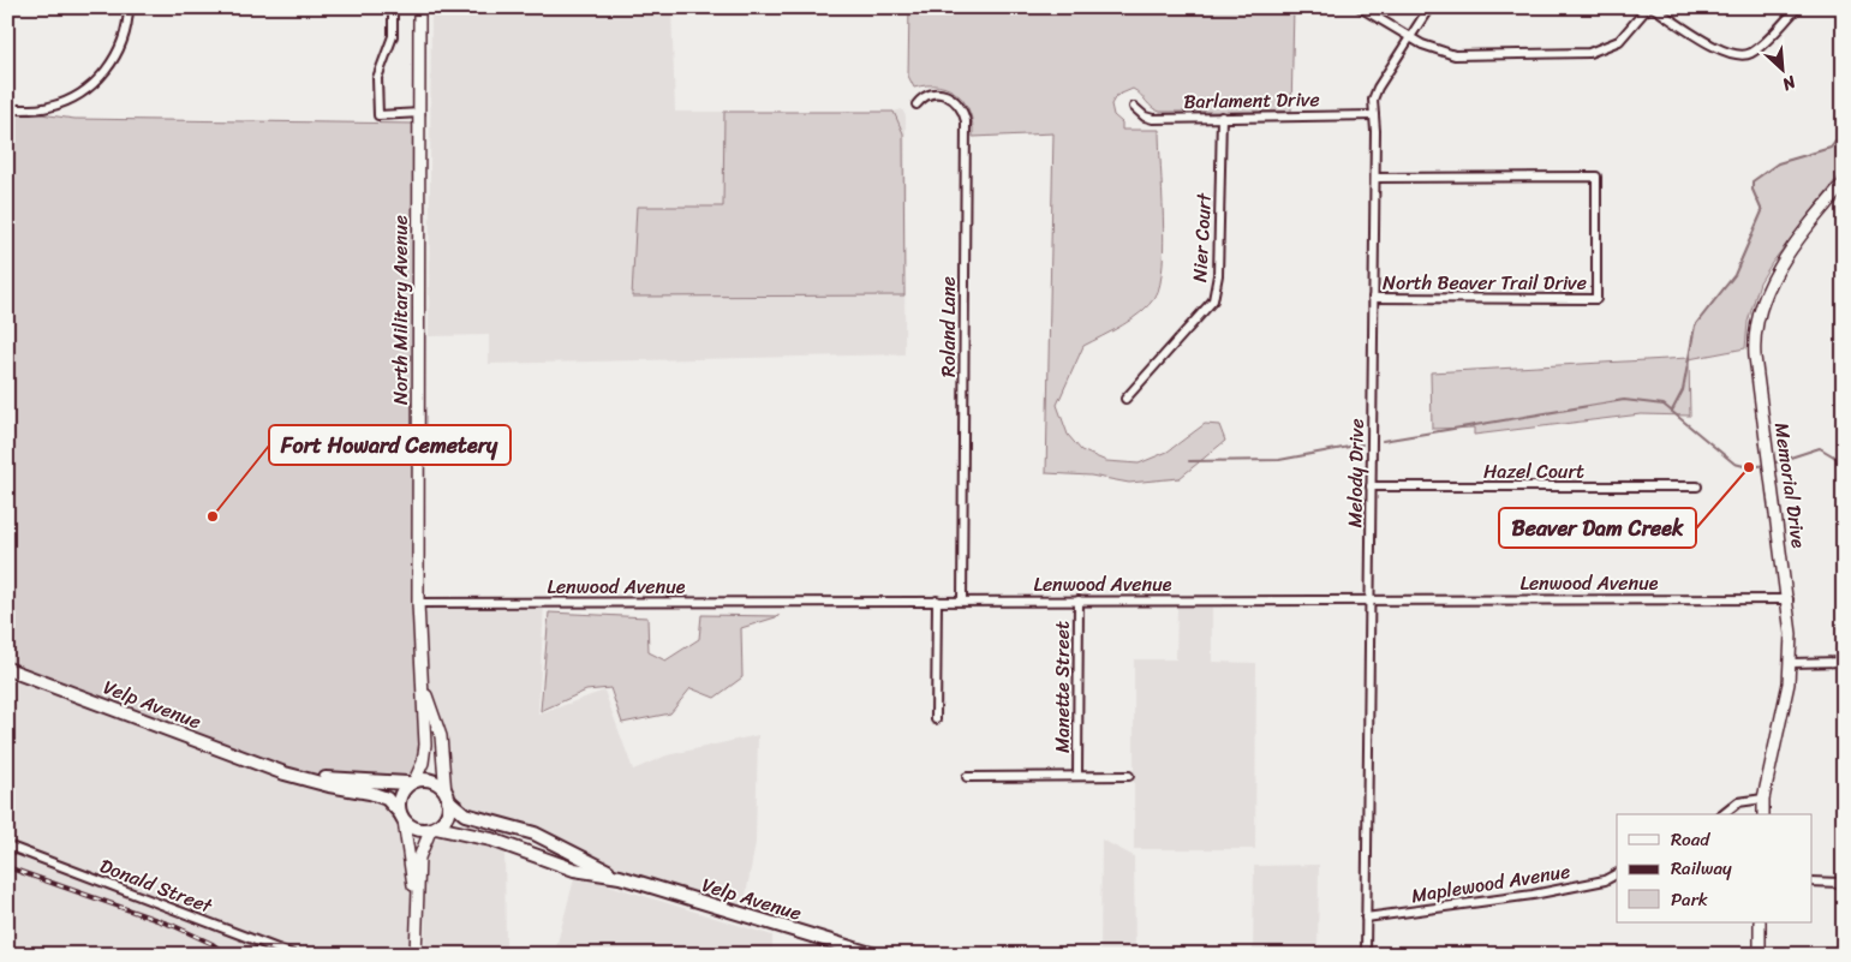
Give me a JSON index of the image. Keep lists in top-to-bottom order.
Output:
{
  "streets": {
    "main road": ["Velp Avenue"],
    "street": [
      "Barlament Drive",
      "Nier Court",
      "North Beaver Trail Drive",
      "North Military Avenue",
      "Roland Lane",
      "Hazel Court",
      "Melody Drive",
      "Memorial Drive",
      "Lenwood Avenue",
      "Manette Street",
      "Maplewood Avenue",
      "Donald Street"
    ]
  },
  "crossings": [
    ["Barlament Drive", "Nier Court"],
    ["Barlament Drive", "Melody Drive"],
    ["North Beaver Trail Drive", "Melody Drive"],
    ["North Military Avenue", "Lenwood Avenue"],
    ["North Military Avenue", "Velp Avenue"],
    ["Roland Lane", "Lenwood Avenue"],
    ["Hazel Court", "Melody Drive"],
    ["Melody Drive", "Lenwood Avenue"],
    ["Melody Drive", "Maplewood Avenue"],
    ["Memorial Drive", "Lenwood Avenue"],
    ["Lenwood Avenue", "Manette Street"]
  ],
  "places": ["Beaver Dam Creek", "Fort Howard Cemetery"],
  "legend": ["Road", "Railway", "Park"],
  "north": "bottom right"
}
